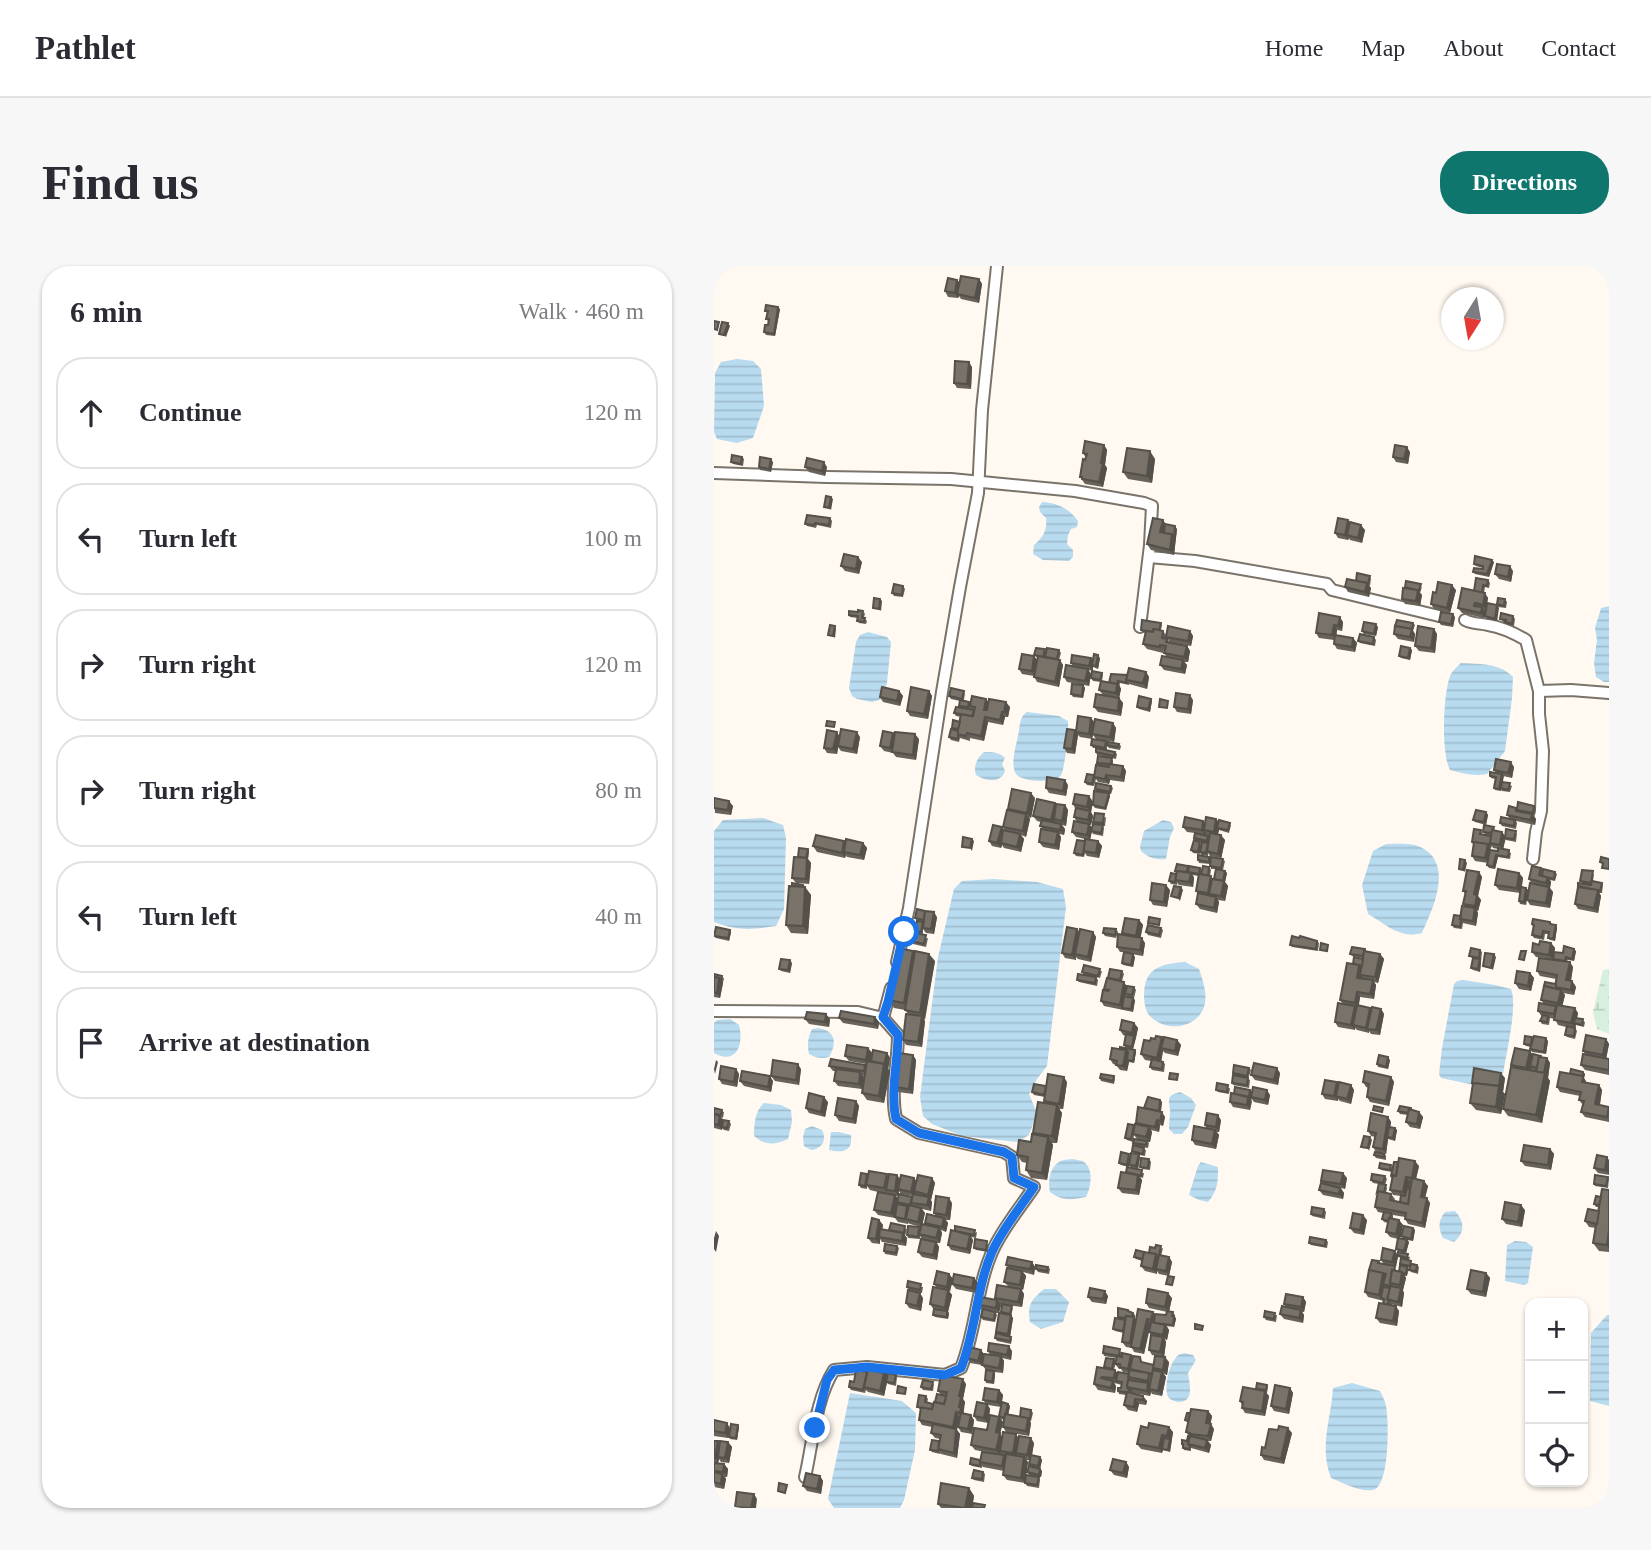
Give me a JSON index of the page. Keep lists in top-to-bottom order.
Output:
{
  "north": "bottom",
  "page": {
    "header": "Pathlet",
    "nav": [
      "Home",
      "Map",
      "About",
      "Contact"
    ],
    "buttons": "Directions",
    "title": "Find us",
    "heading": ["6 min", "Walk · 460 m"],
    "list": [
      ["Continue", "120 m"],
      ["Turn left", "100 m"],
      ["Turn right", "120 m"],
      ["Turn right", "80 m"],
      ["Turn left", "40 m"],
      "Arrive at destination"
    ],
    "map_buttons": ["+", "−"]
  }
}
